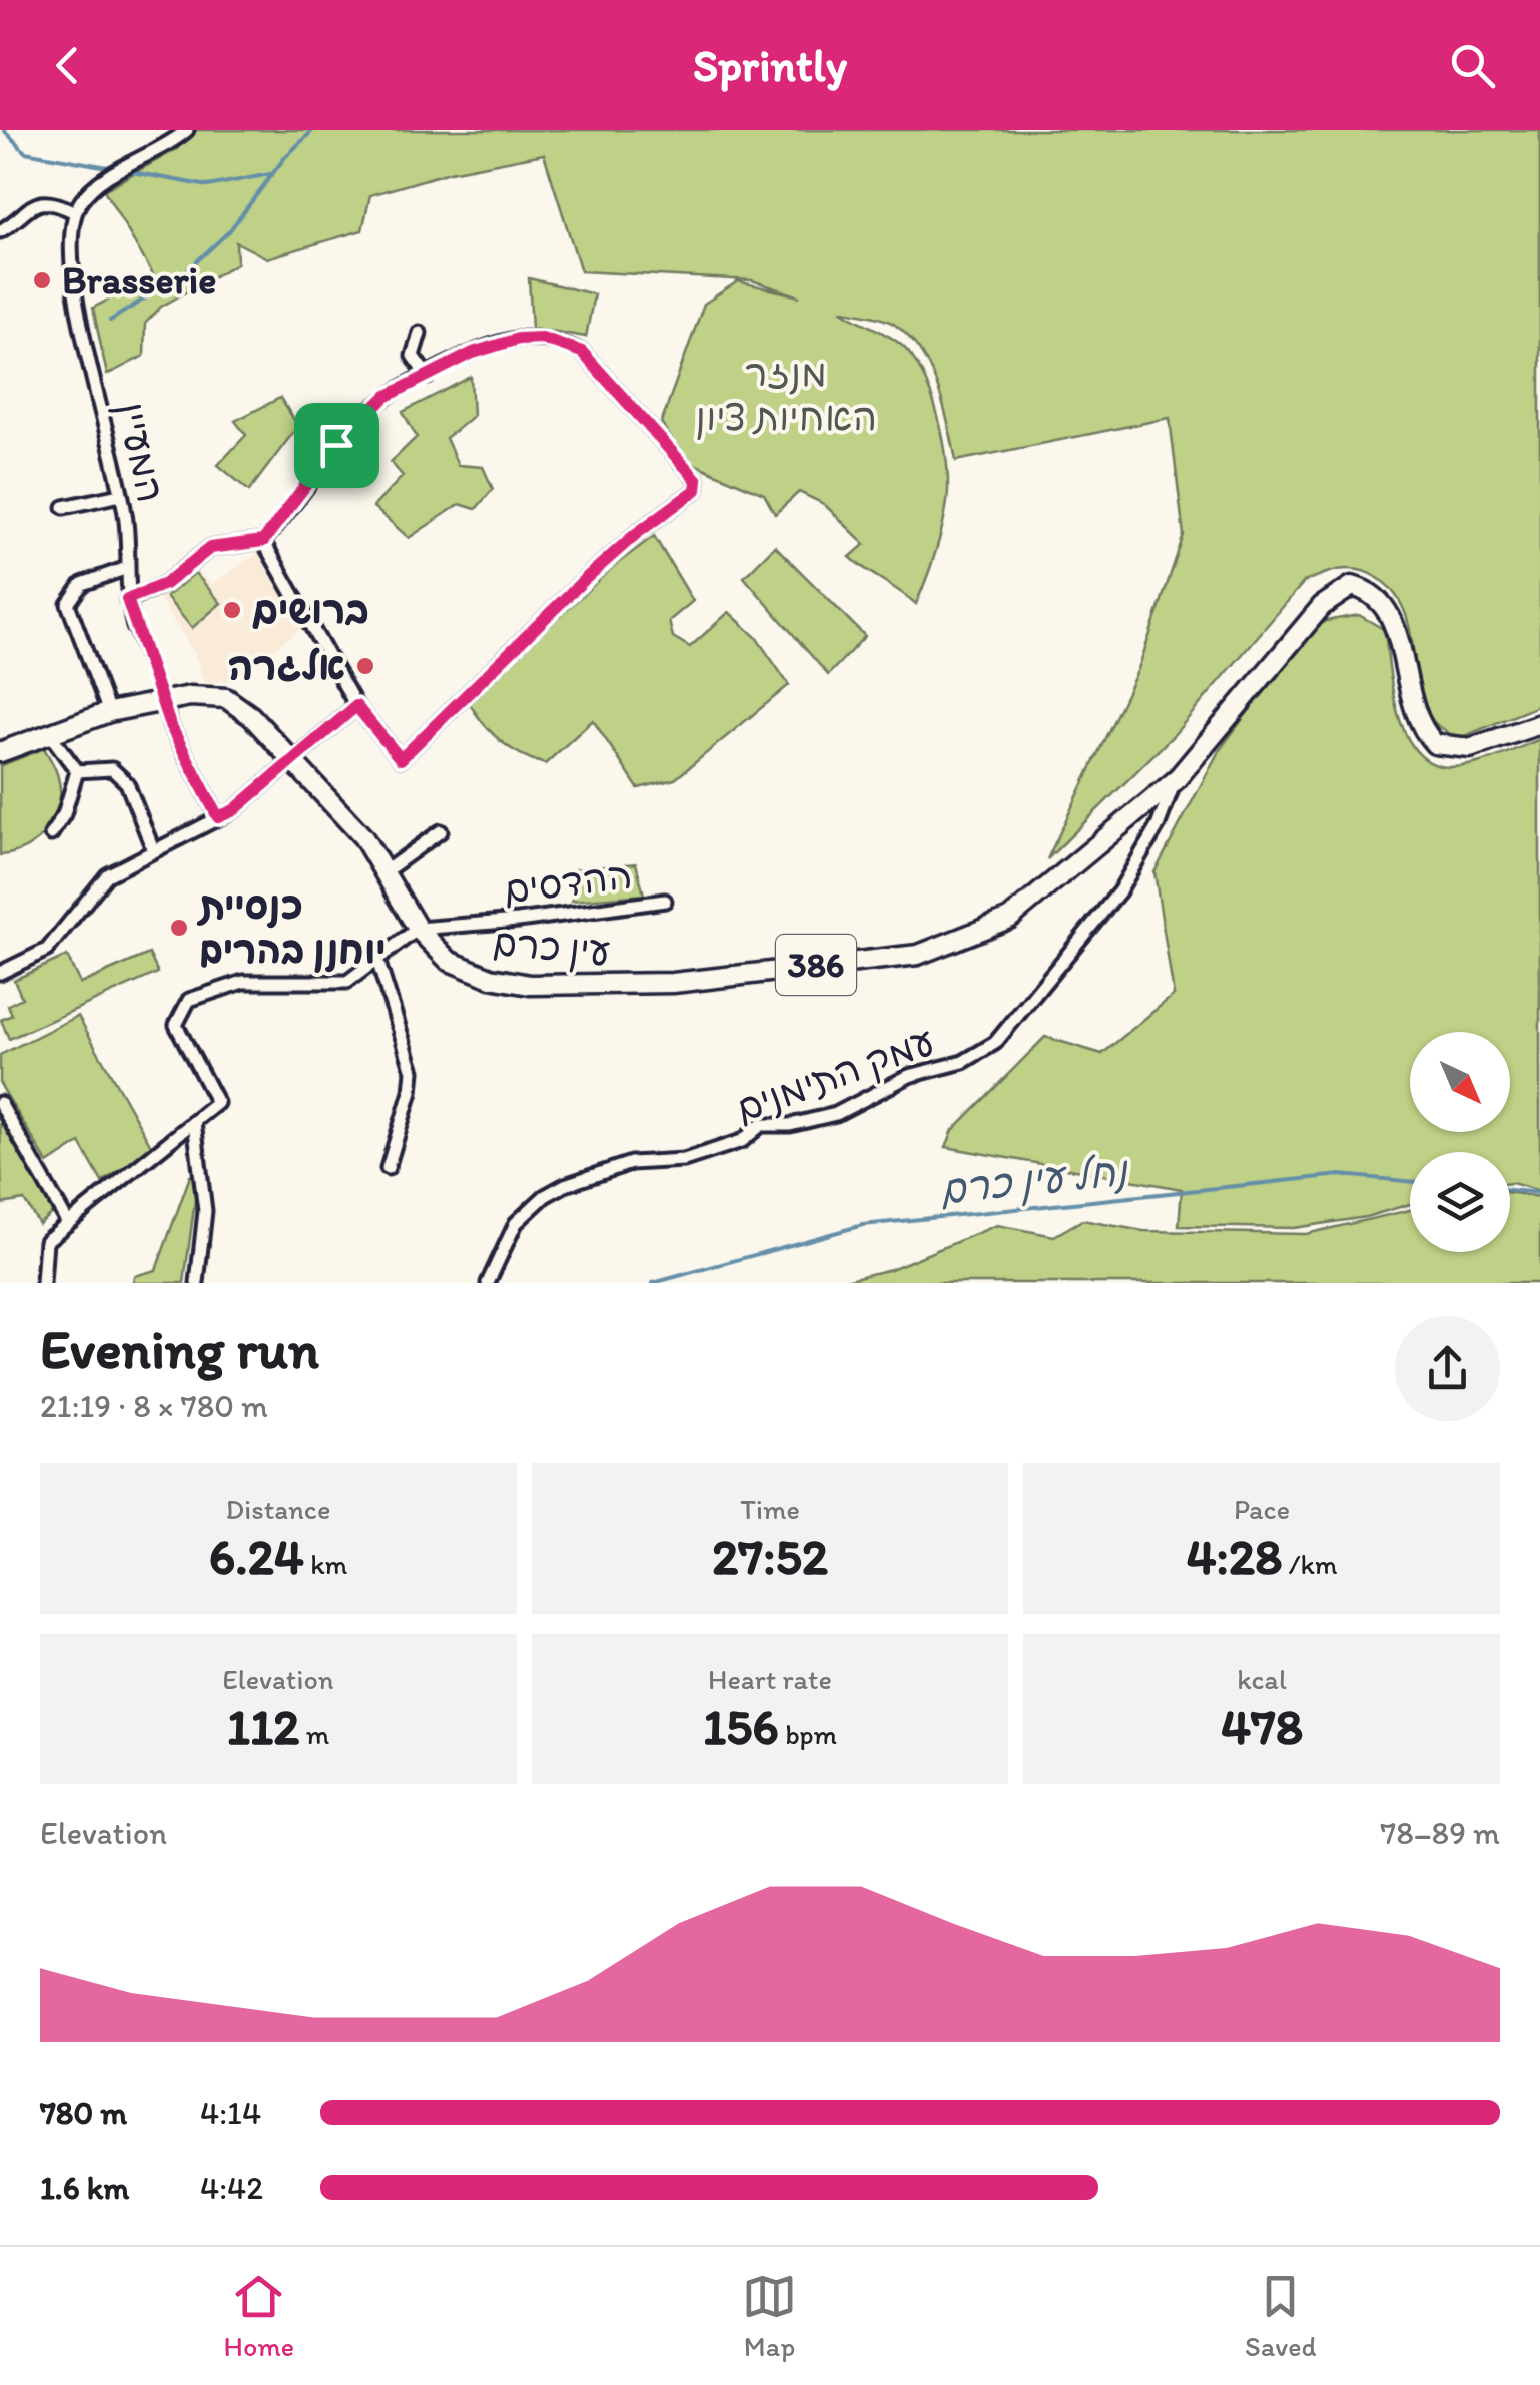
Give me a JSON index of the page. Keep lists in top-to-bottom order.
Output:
{
  "streets": {
    "main road": ["עין כרם", "386"],
    "street": ["המעיין", "ההדסים", "עמק התימנים"]
  },
  "crossings": [
    ["המעיין", "עין כרם"],
    ["ההדסים", "עין כרם"],
    ["עין כרם", "386"],
    ["עין כרם", "עמק התימנים"],
    ["386", "עמק התימנים"]
  ],
  "water": ["נחל עין כרם"],
  "parks": ["מנזר האחיות ציון"],
  "places": [
    "Brasserie",
    "ברושים",
    "אלגרה",
    "כנסיית יוחנן בהרים"
  ],
  "north": "bottom right",
  "page": {
    "header": "Sprintly",
    "heading": ["Evening run", "21:19 · 8 × 780 m"],
    "stats": [
      ["Distance", "6.24 km"],
      ["Time", "27:52"],
      ["Pace", "4:28 /km"],
      ["Elevation", "112 m"],
      ["Heart rate", "156 bpm"],
      ["kcal", "478"]
    ],
    "chart": ["Elevation", "78–89 m"],
    "list": [
      {
        "name": "780 m",
        "note": "4:14"
      },
      {
        "name": "1.6 km",
        "note": "4:42"
      }
    ],
    "tabs": ["Home", "Map", "Saved"]
  }
}
